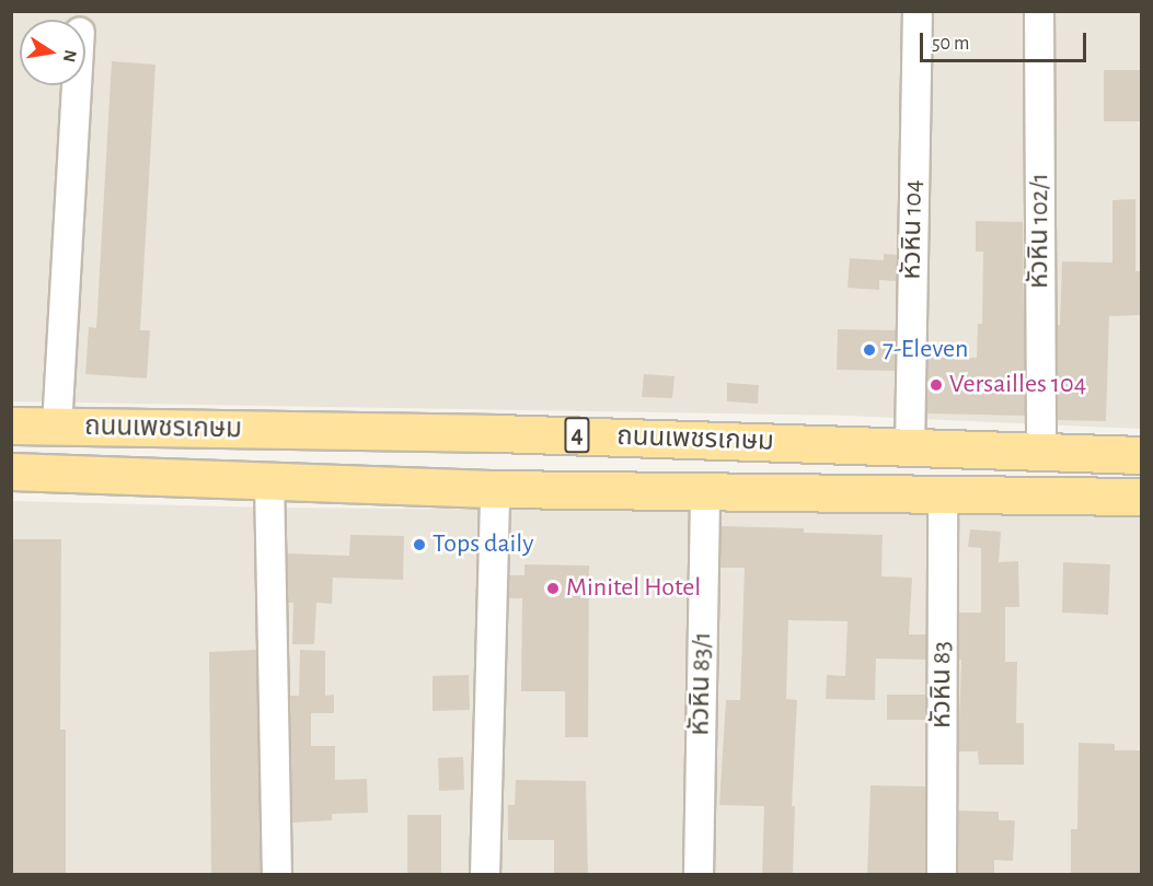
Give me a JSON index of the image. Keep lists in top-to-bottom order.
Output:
{
  "streets": {
    "main road": ["ถนนเพชรเกษม", "4"],
    "street": [
      "หัวหิน 104",
      "หัวหิน 102/1",
      "หัวหิน 83/1",
      "หัวหิน 83"
    ]
  },
  "crossings": [
    ["หัวหิน 104", "ถนนเพชรเกษม"],
    ["หัวหิน 102/1", "ถนนเพชรเกษม"],
    ["ถนนเพชรเกษม", "หัวหิน 83/1"],
    ["ถนนเพชรเกษม", "หัวหิน 83"]
  ],
  "places": [
    "7-Eleven",
    "Versailles 104",
    "Tops daily",
    "Minitel Hotel"
  ],
  "scale_bar": "50 m",
  "north": "right"
}
